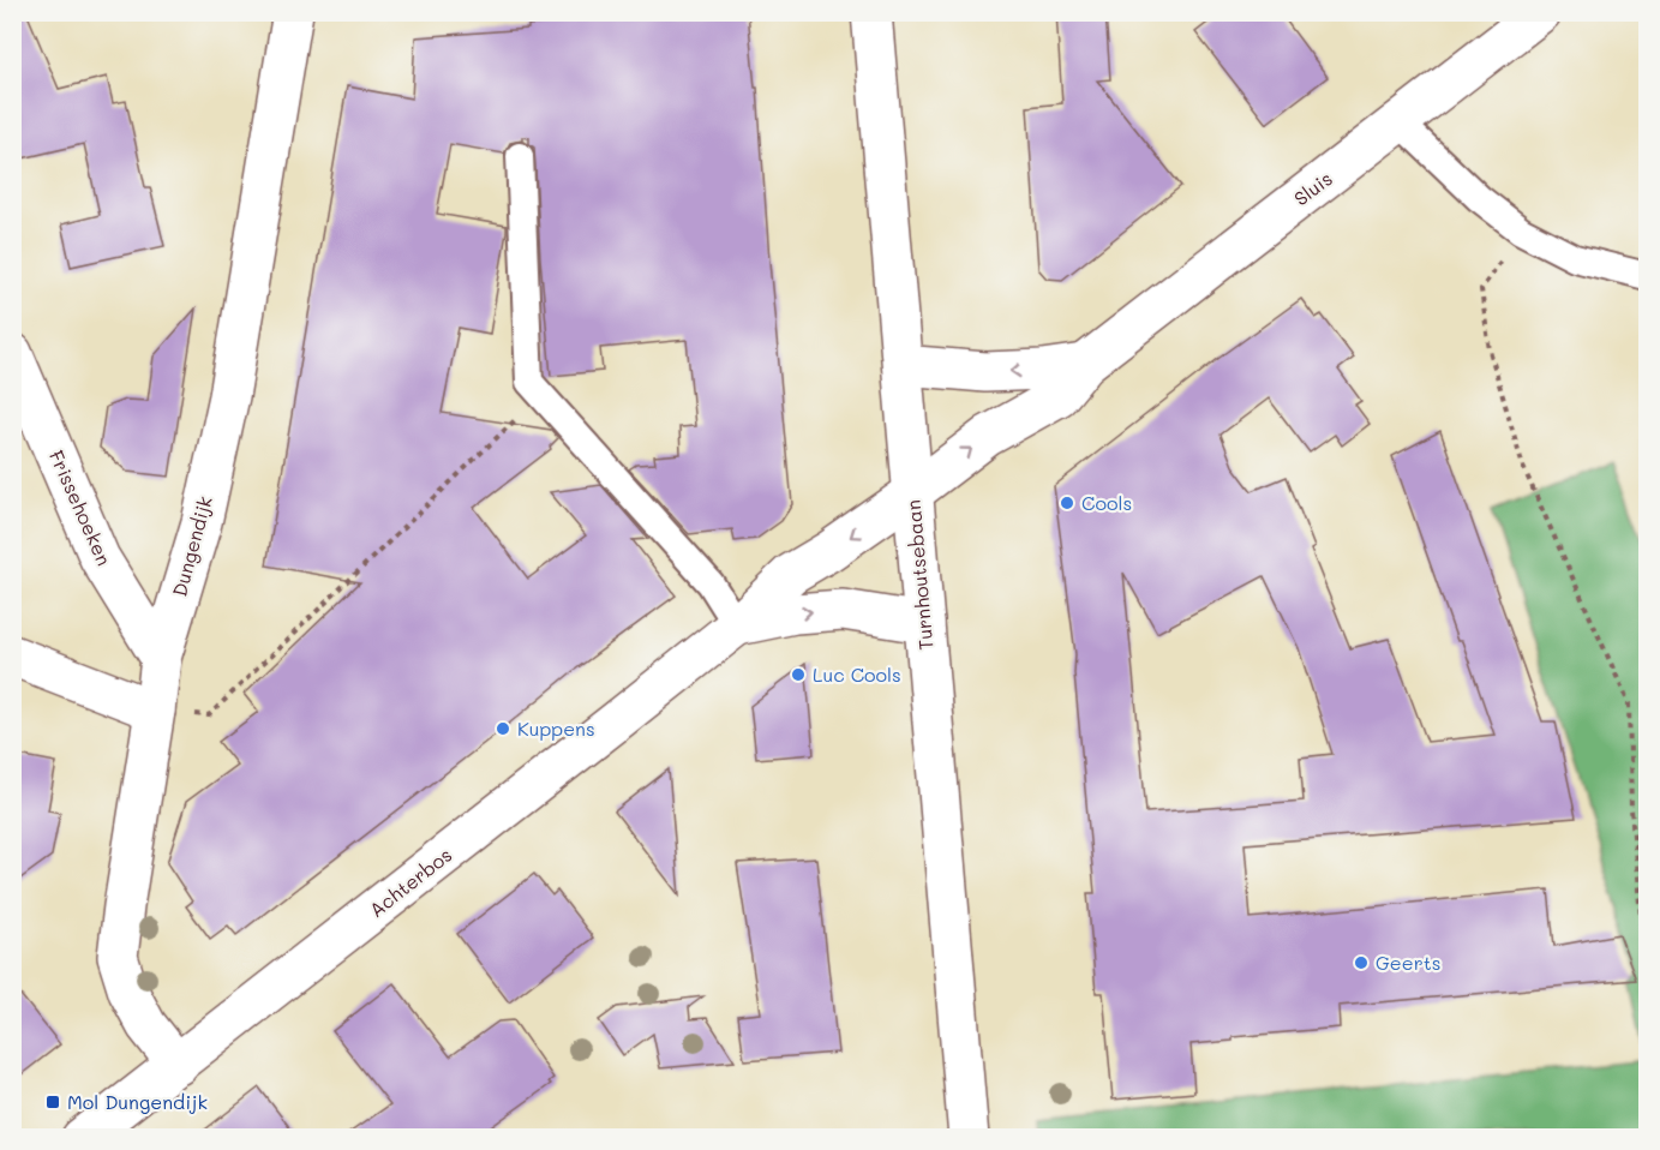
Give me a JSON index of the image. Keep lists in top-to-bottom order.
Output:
{
  "streets": {
    "street": [
      "Sluis",
      "Frissehoeken",
      "Dungendijk",
      "Turnhoutsebaan",
      "Achterbos"
    ]
  },
  "crossings": [
    ["Sluis", "Turnhoutsebaan"],
    ["Sluis", "Achterbos"],
    ["Frissehoeken", "Dungendijk"],
    ["Dungendijk", "Achterbos"],
    ["Turnhoutsebaan", "Achterbos"]
  ],
  "places": {
    "other": [
      "Cools",
      "Luc Cools",
      "Kuppens",
      "Geerts"
    ],
    "transit": ["Mol Dungendijk"]
  }
}
